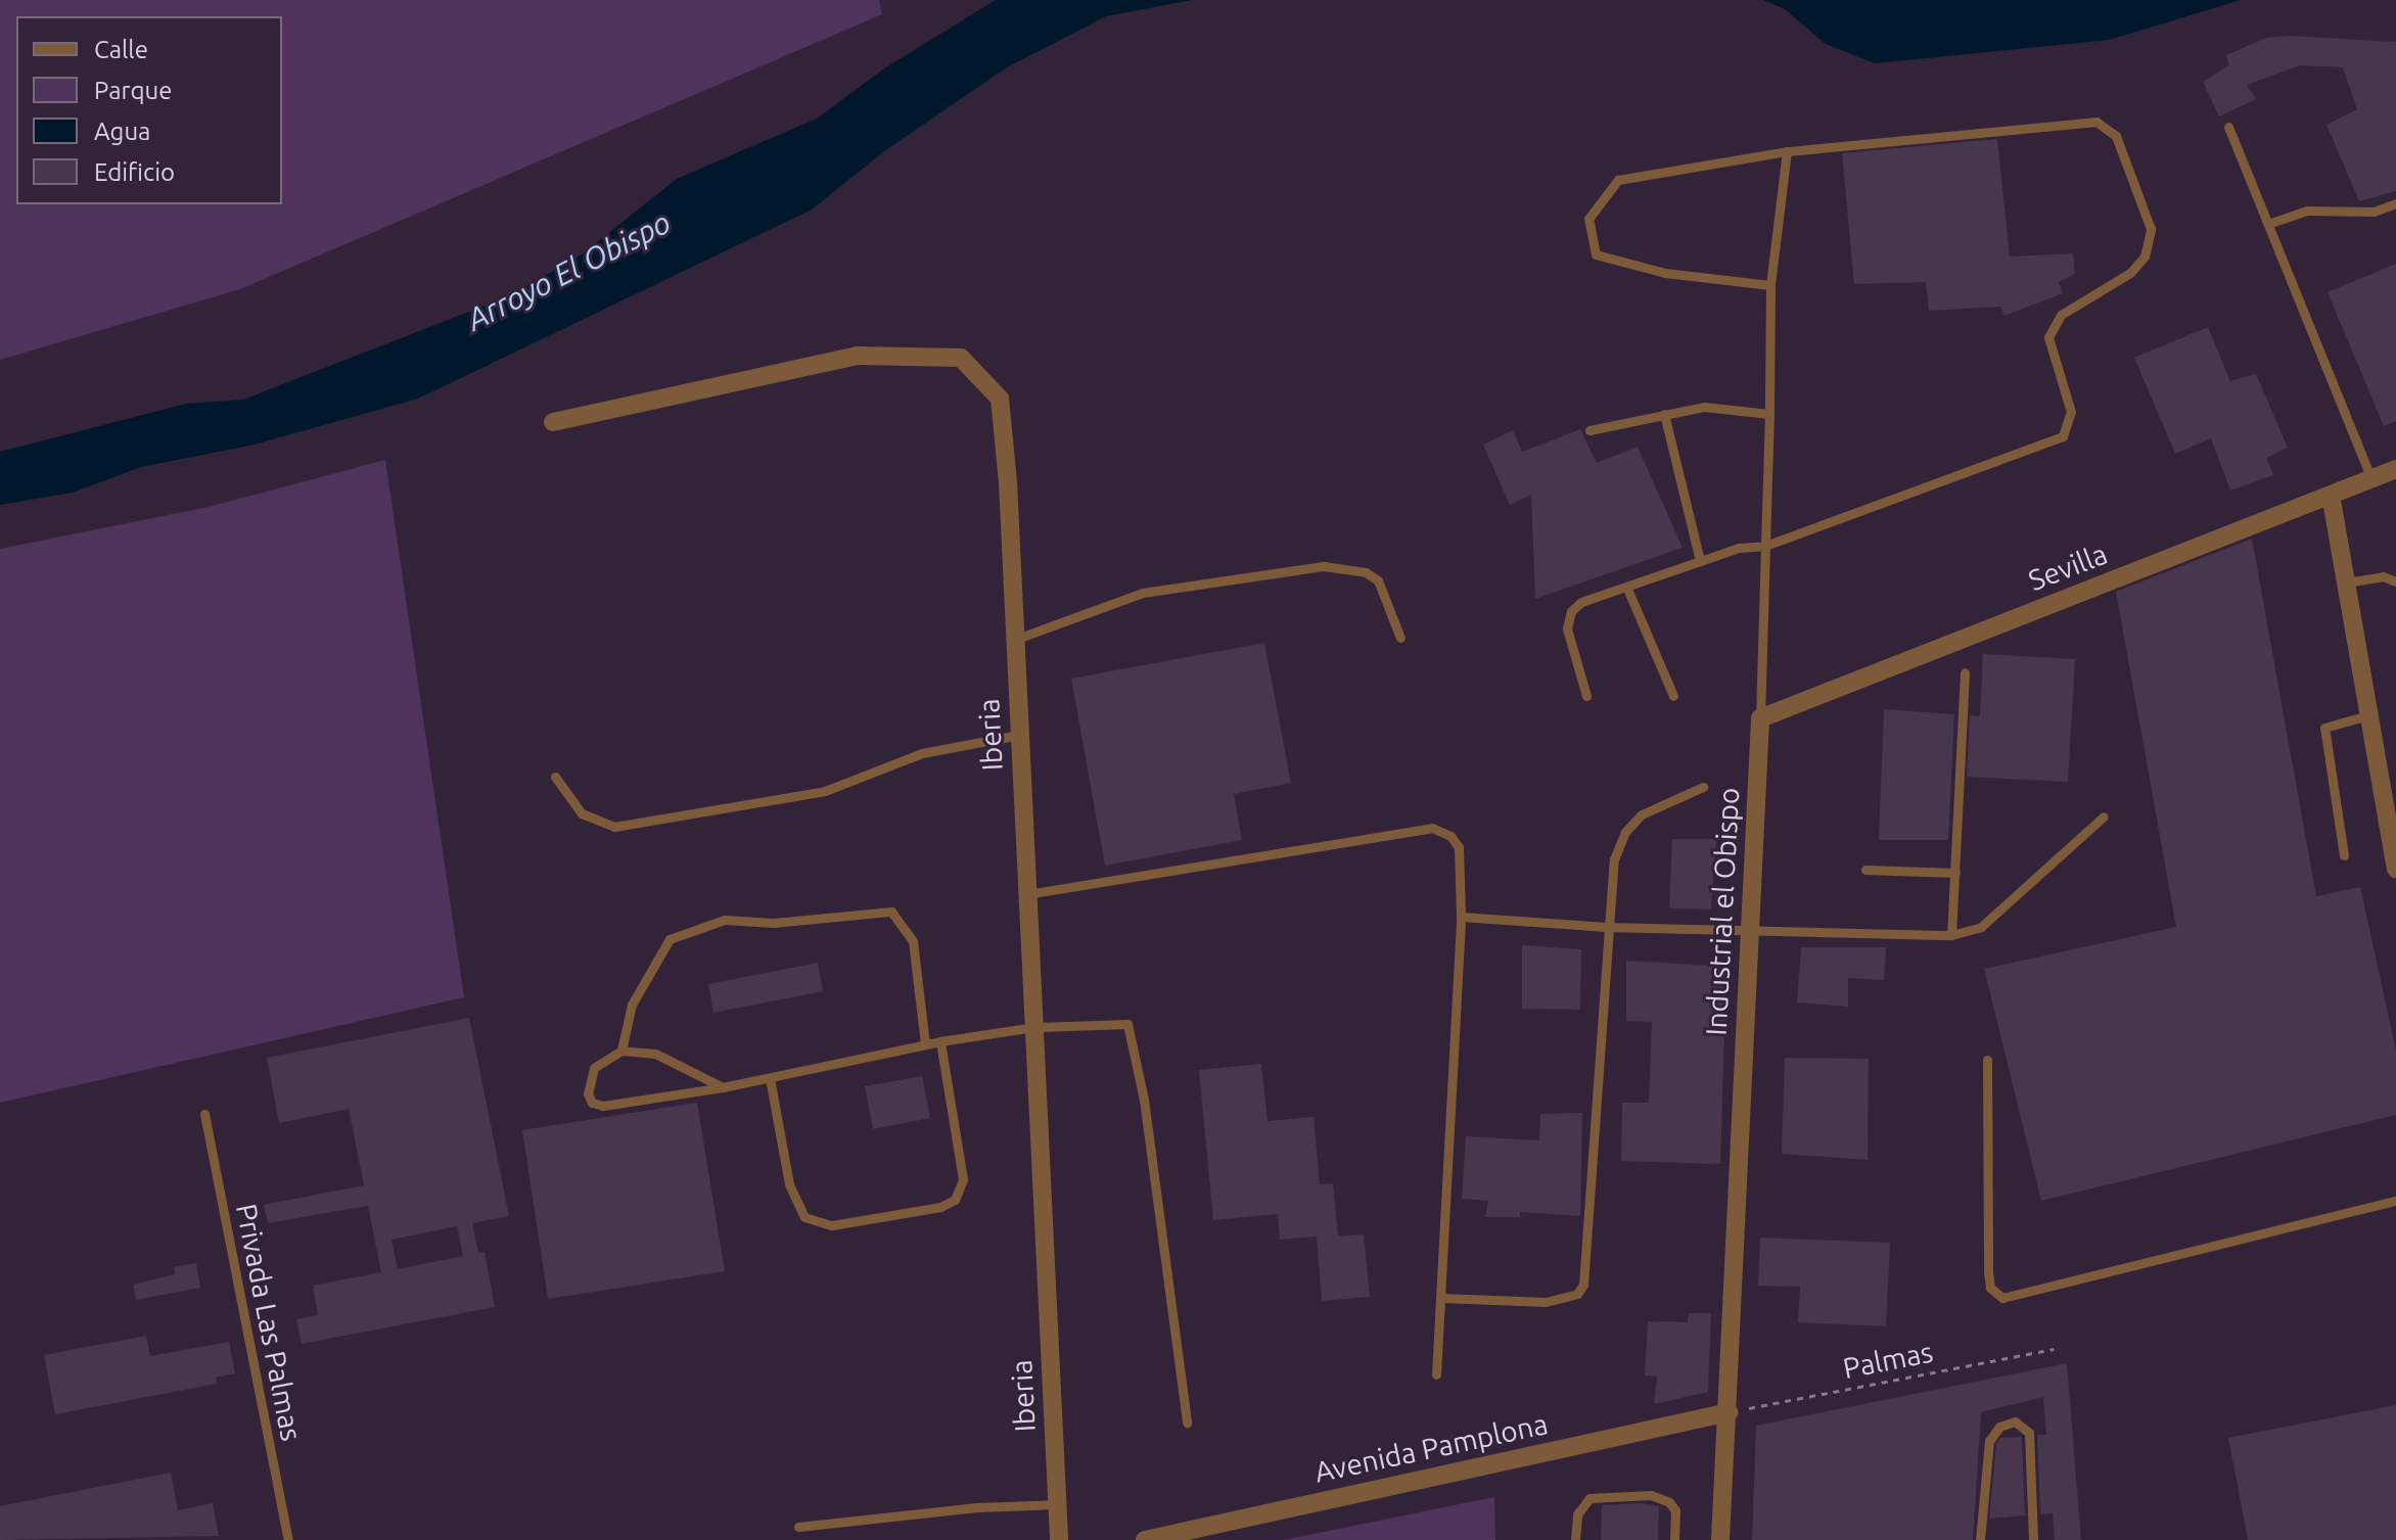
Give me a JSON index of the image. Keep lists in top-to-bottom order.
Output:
{
  "streets": {
    "street": [
      "Sevilla",
      "Iberia",
      "Industrial el Obispo",
      "Avenida Pamplona"
    ],
    "lane": ["Privada Las Palmas"],
    "path": ["Palmas"]
  },
  "crossings": [
    ["Sevilla", "Industrial el Obispo"],
    ["Industrial el Obispo", "Palmas"],
    ["Industrial el Obispo", "Avenida Pamplona"],
    ["Palmas", "Avenida Pamplona"]
  ],
  "water": ["Arroyo El Obispo"],
  "legend": [
    "Calle",
    "Parque",
    "Agua",
    "Edificio"
  ]
}
